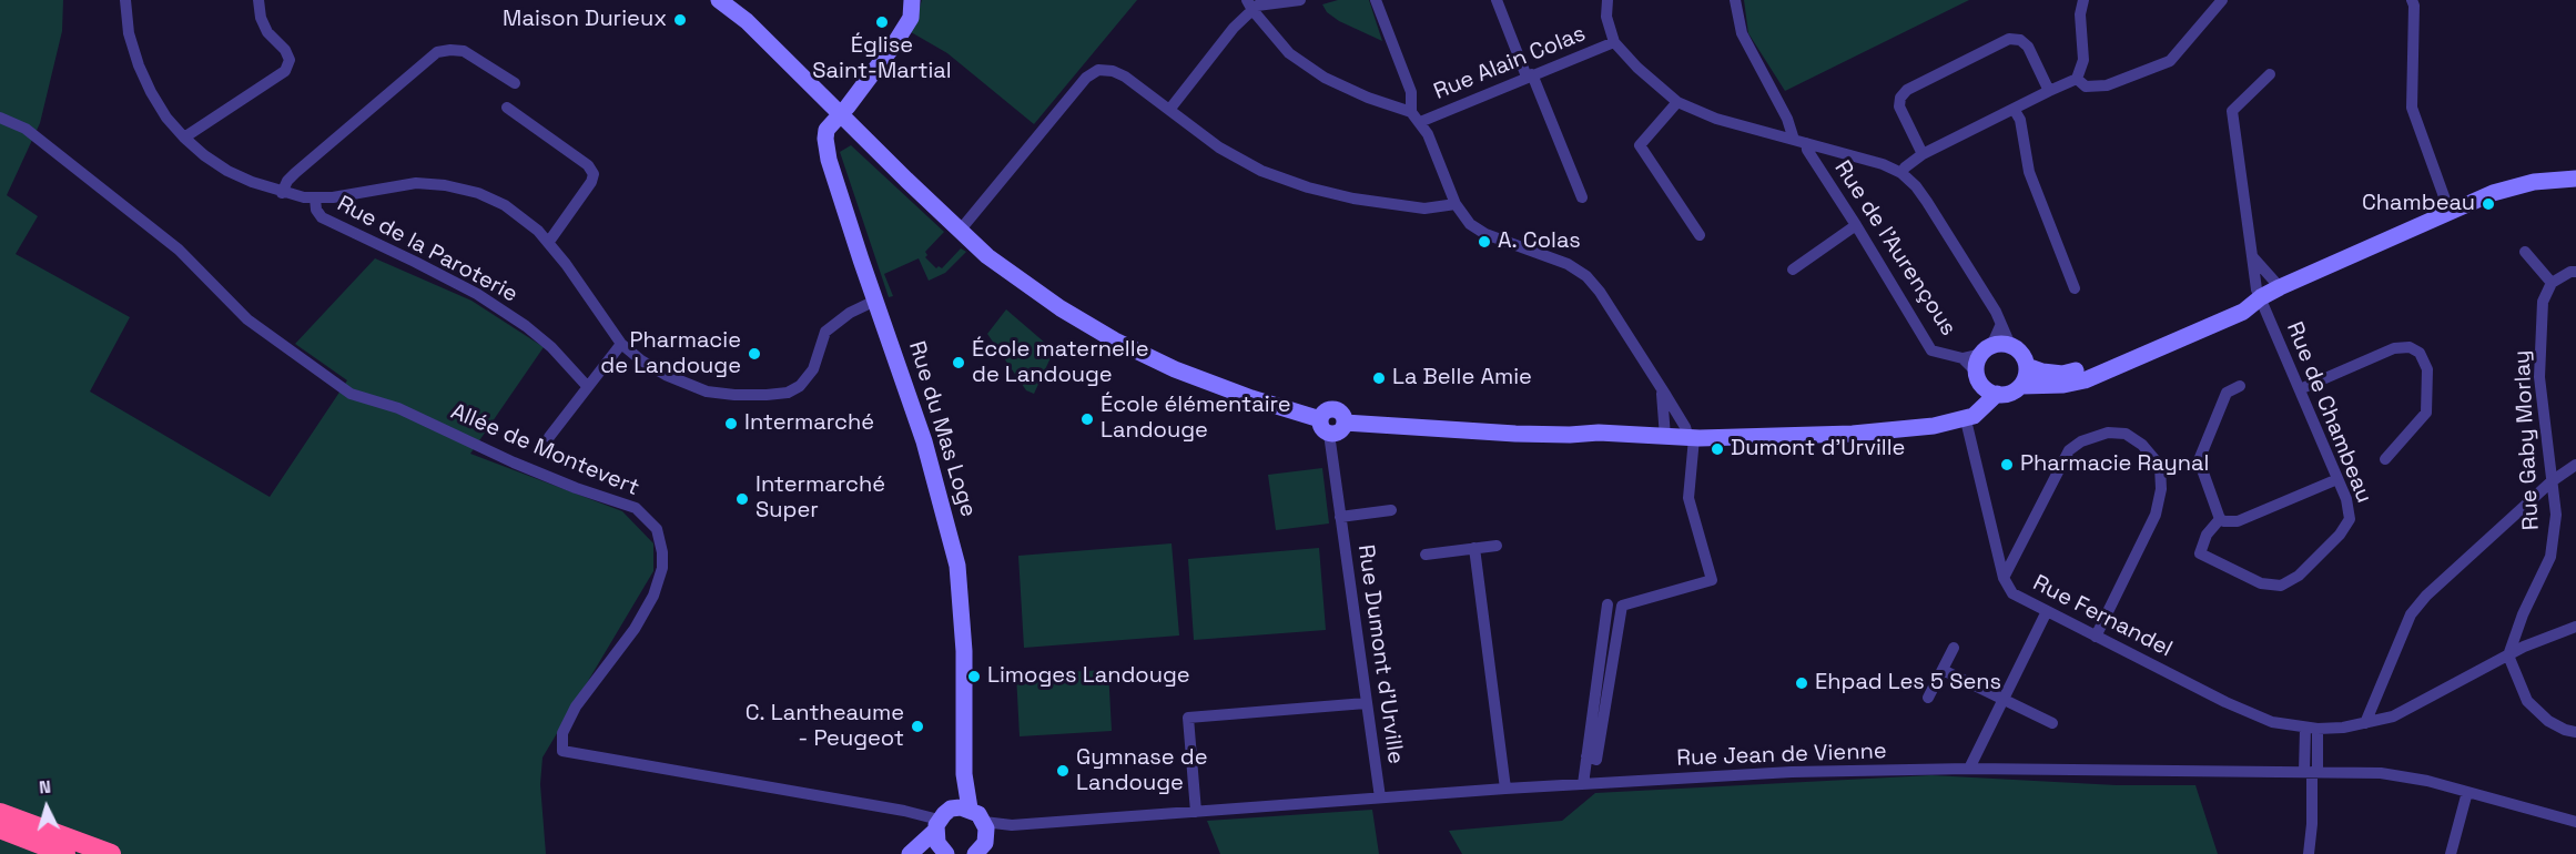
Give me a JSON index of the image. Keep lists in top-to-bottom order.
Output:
{
  "streets": {
    "main road": ["Rue du Mas Loge"],
    "street": [
      "Rue Alain Colas",
      "Rue de l'Aurençous",
      "Rue de la Paroterie",
      "Rue de Chambeau",
      "Rue Gaby Morlay",
      "Allée de Montevert",
      "Rue Fernandel",
      "Rue Dumont d'Urville",
      "Rue Jean de Vienne"
    ]
  },
  "crossings": [
    ["Rue du Mas Loge", "Allée de Montevert"],
    ["Rue Gaby Morlay", "Rue Fernandel"],
    ["Rue Dumont d'Urville", "Rue Jean de Vienne"]
  ],
  "places": [
    "Maison Durieux",
    "Église Saint-Martial",
    "Chambeau",
    "A. Colas",
    "Pharmacie de Landouge",
    "École maternelle de Landouge",
    "La Belle Amie",
    "École élémentaire Landouge",
    "Intermarché",
    "Dumont d'Urville",
    "Pharmacie Raynal",
    "Intermarché Super",
    "Limoges Landouge",
    "Ehpad Les 5 Sens",
    "C. Lantheaume - Peugeot",
    "Gymnase de Landouge"
  ],
  "north": "top"
}
